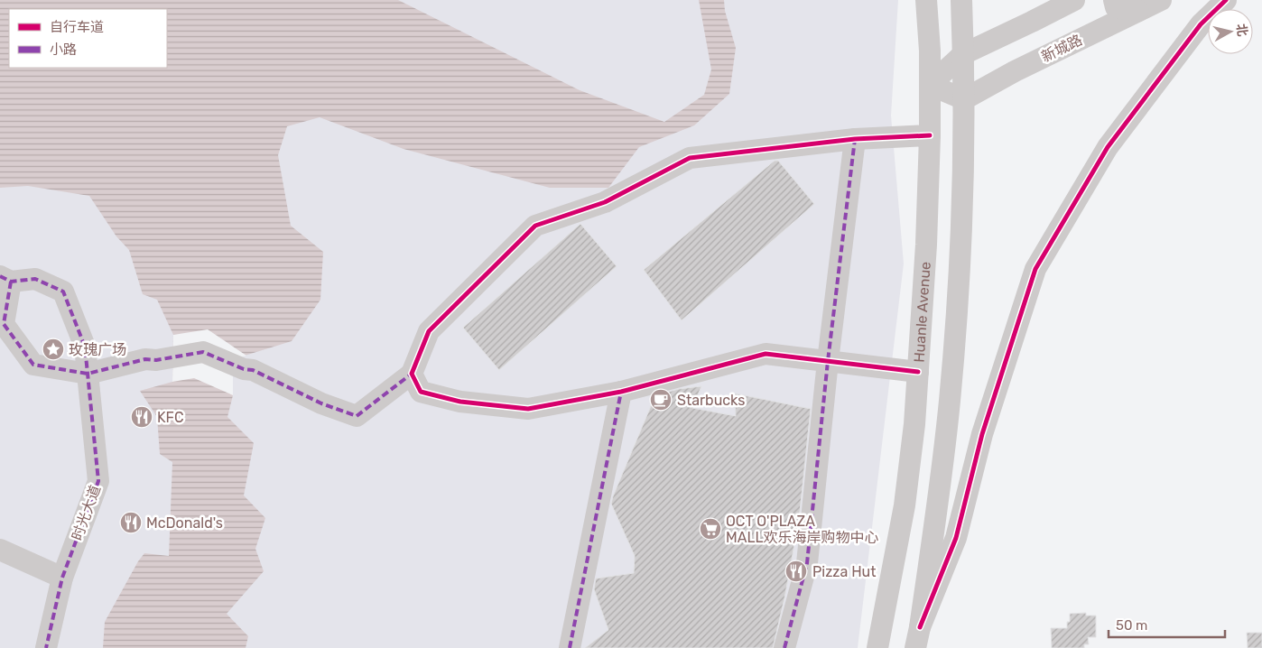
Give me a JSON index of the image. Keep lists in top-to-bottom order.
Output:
{
  "streets": {
    "street": ["新城路", "Huanle Avenue", "时光大道"]
  },
  "places": {
    "place": ["玫瑰广场"],
    "cafe": ["Starbucks"],
    "restaurant": ["KFC", "McDonald's", "Pizza Hut"],
    "supermarket": ["OCT O'PLAZA MALL欢乐海岸购物中心"]
  },
  "legend": ["自行车道", "小路"],
  "scale_bar": "50 m",
  "north": "right"
}
